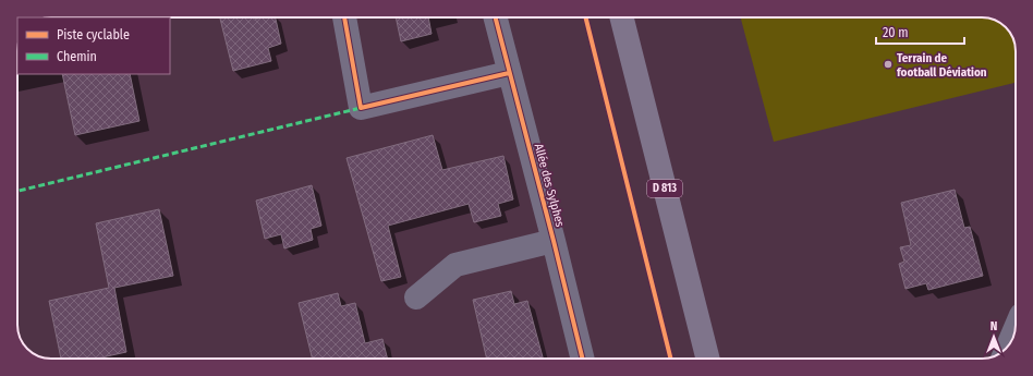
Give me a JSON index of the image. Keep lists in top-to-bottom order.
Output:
{
  "streets": {
    "main road": ["D 813"],
    "street": ["Allée des Sylphes"]
  },
  "places": ["Terrain de football Déviation"],
  "legend": ["Piste cyclable", "Chemin"],
  "scale_bar": "20 m",
  "north": "top"
}
